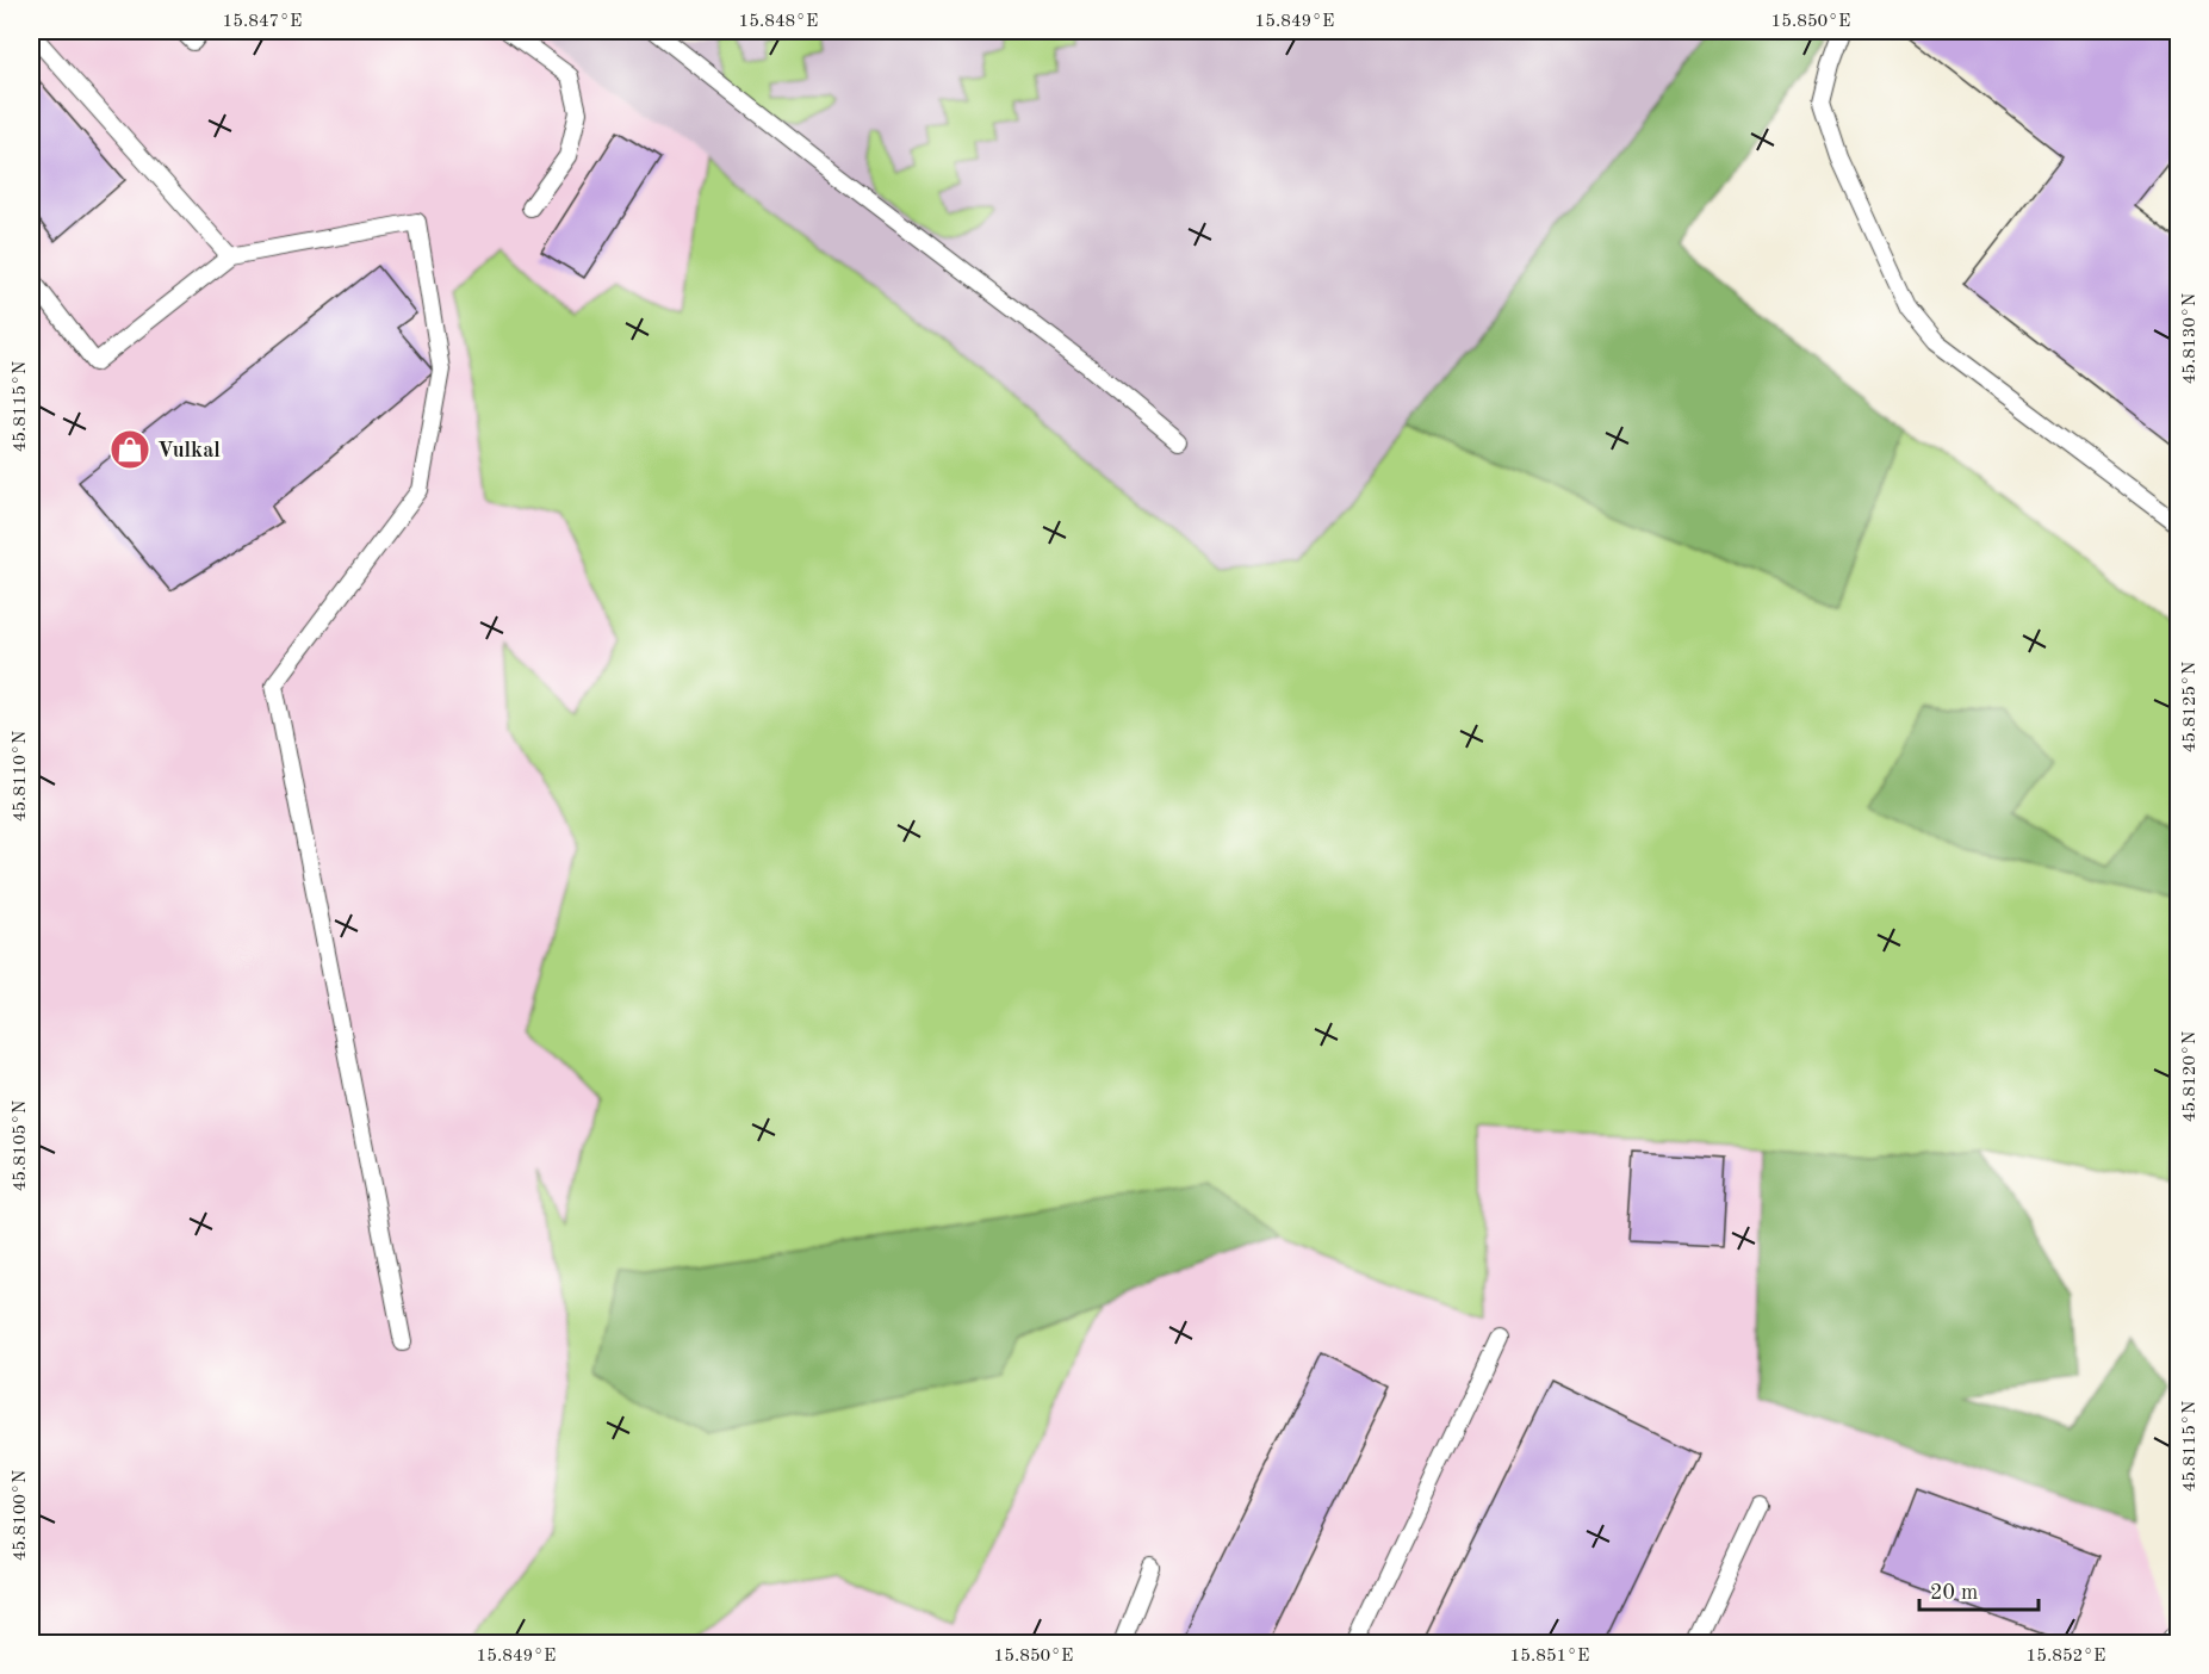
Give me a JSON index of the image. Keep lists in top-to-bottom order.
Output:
{
  "places": {
    "shop": ["Vulkal"]
  },
  "scale_bar": "20 m",
  "coordinates": [
    "15.847°E",
    "15.848°E",
    "15.849°E",
    "15.850°E",
    "45.8130°N",
    "45.8115°N",
    "45.8125°N",
    "45.8110°N",
    "45.8120°N",
    "45.8105°N",
    "45.8100°N",
    "15.851°E",
    "15.852°E"
  ]
}
